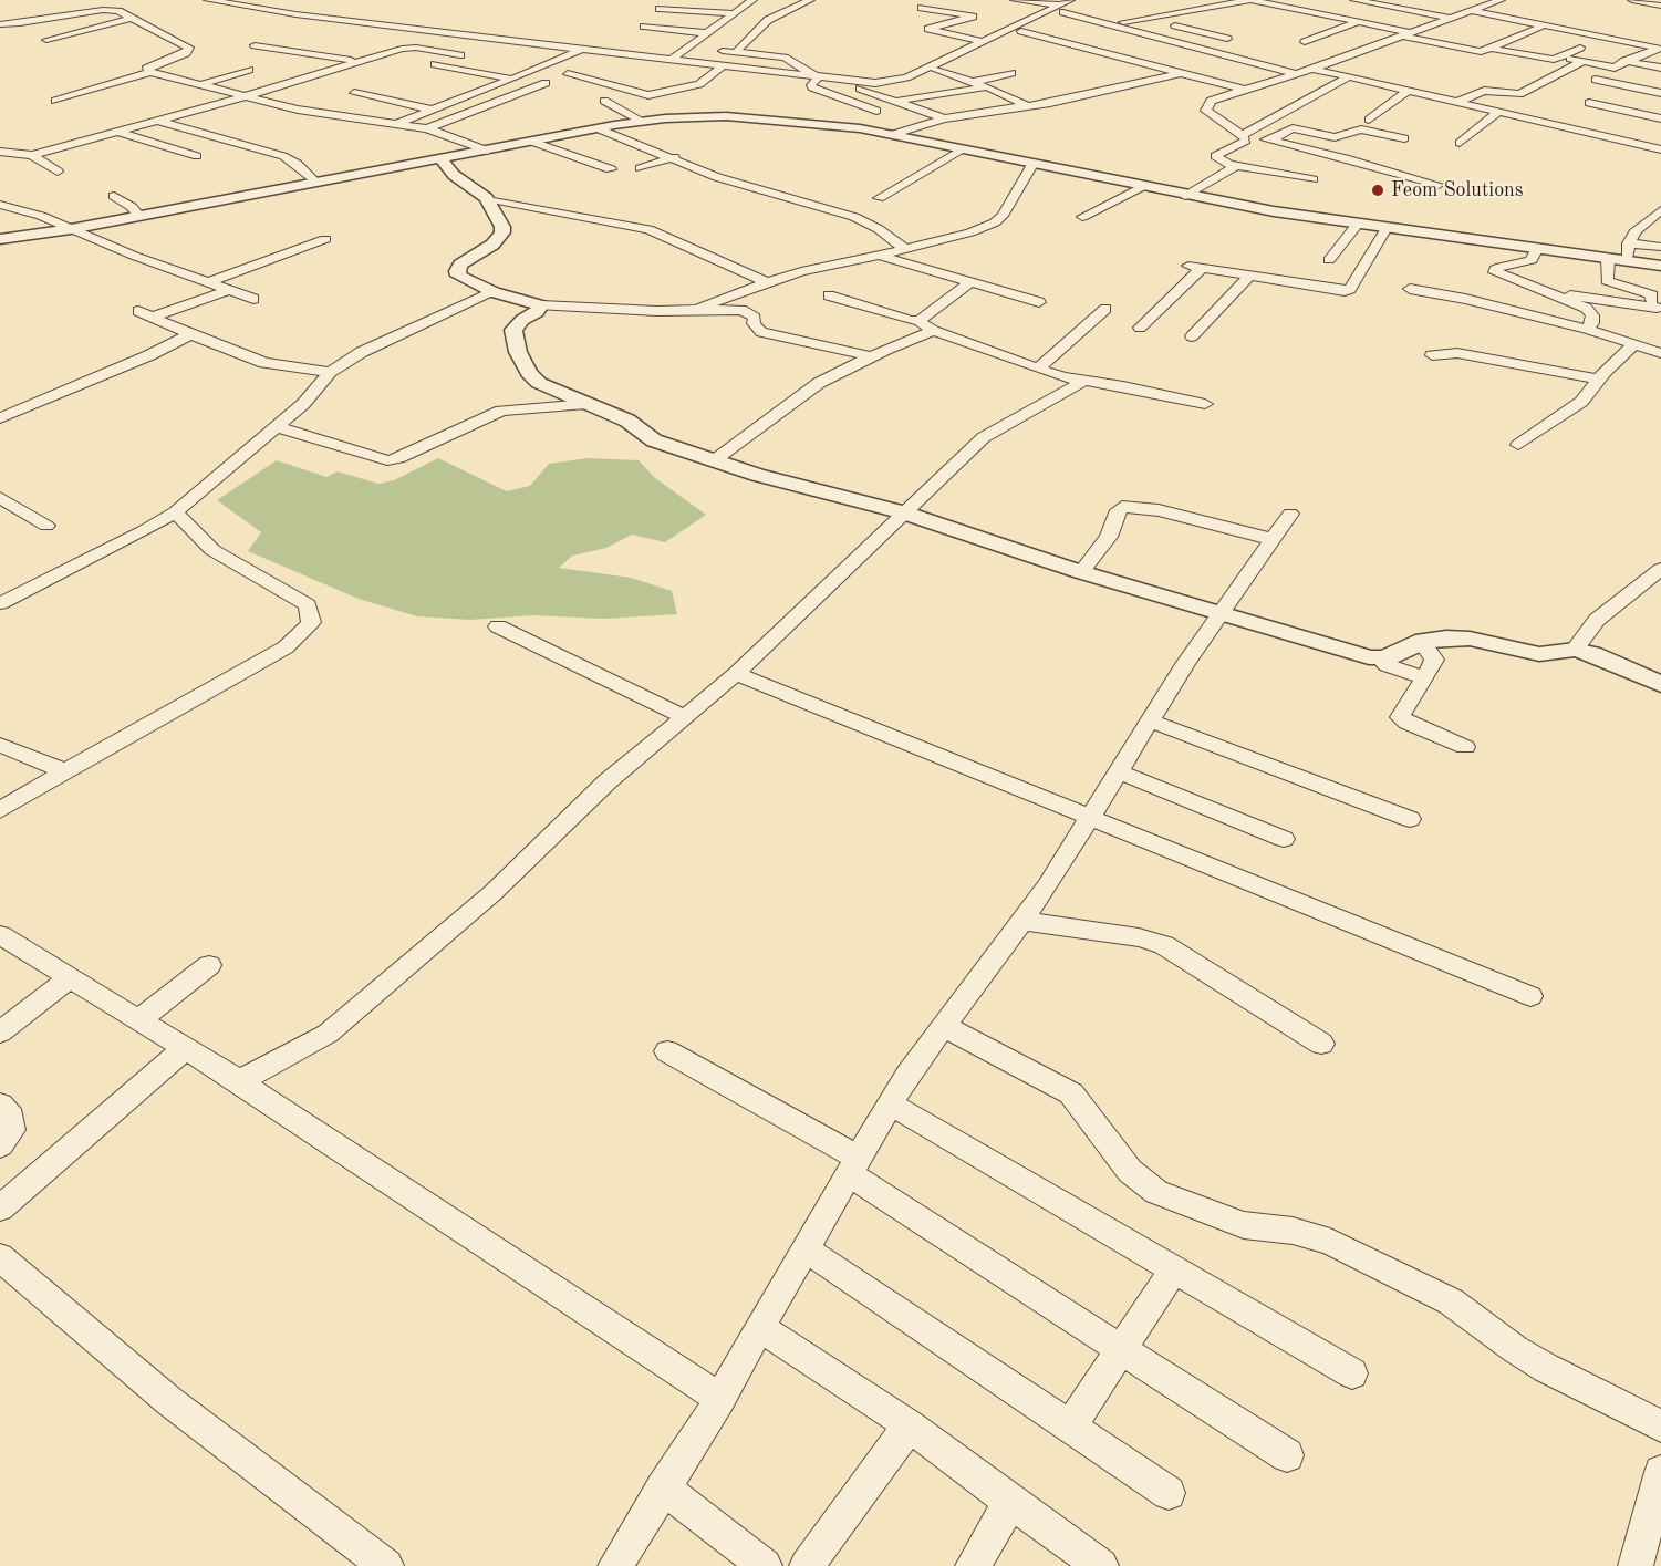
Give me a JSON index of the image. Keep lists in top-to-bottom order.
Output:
{
  "places": ["Feom Solutions"]
}
